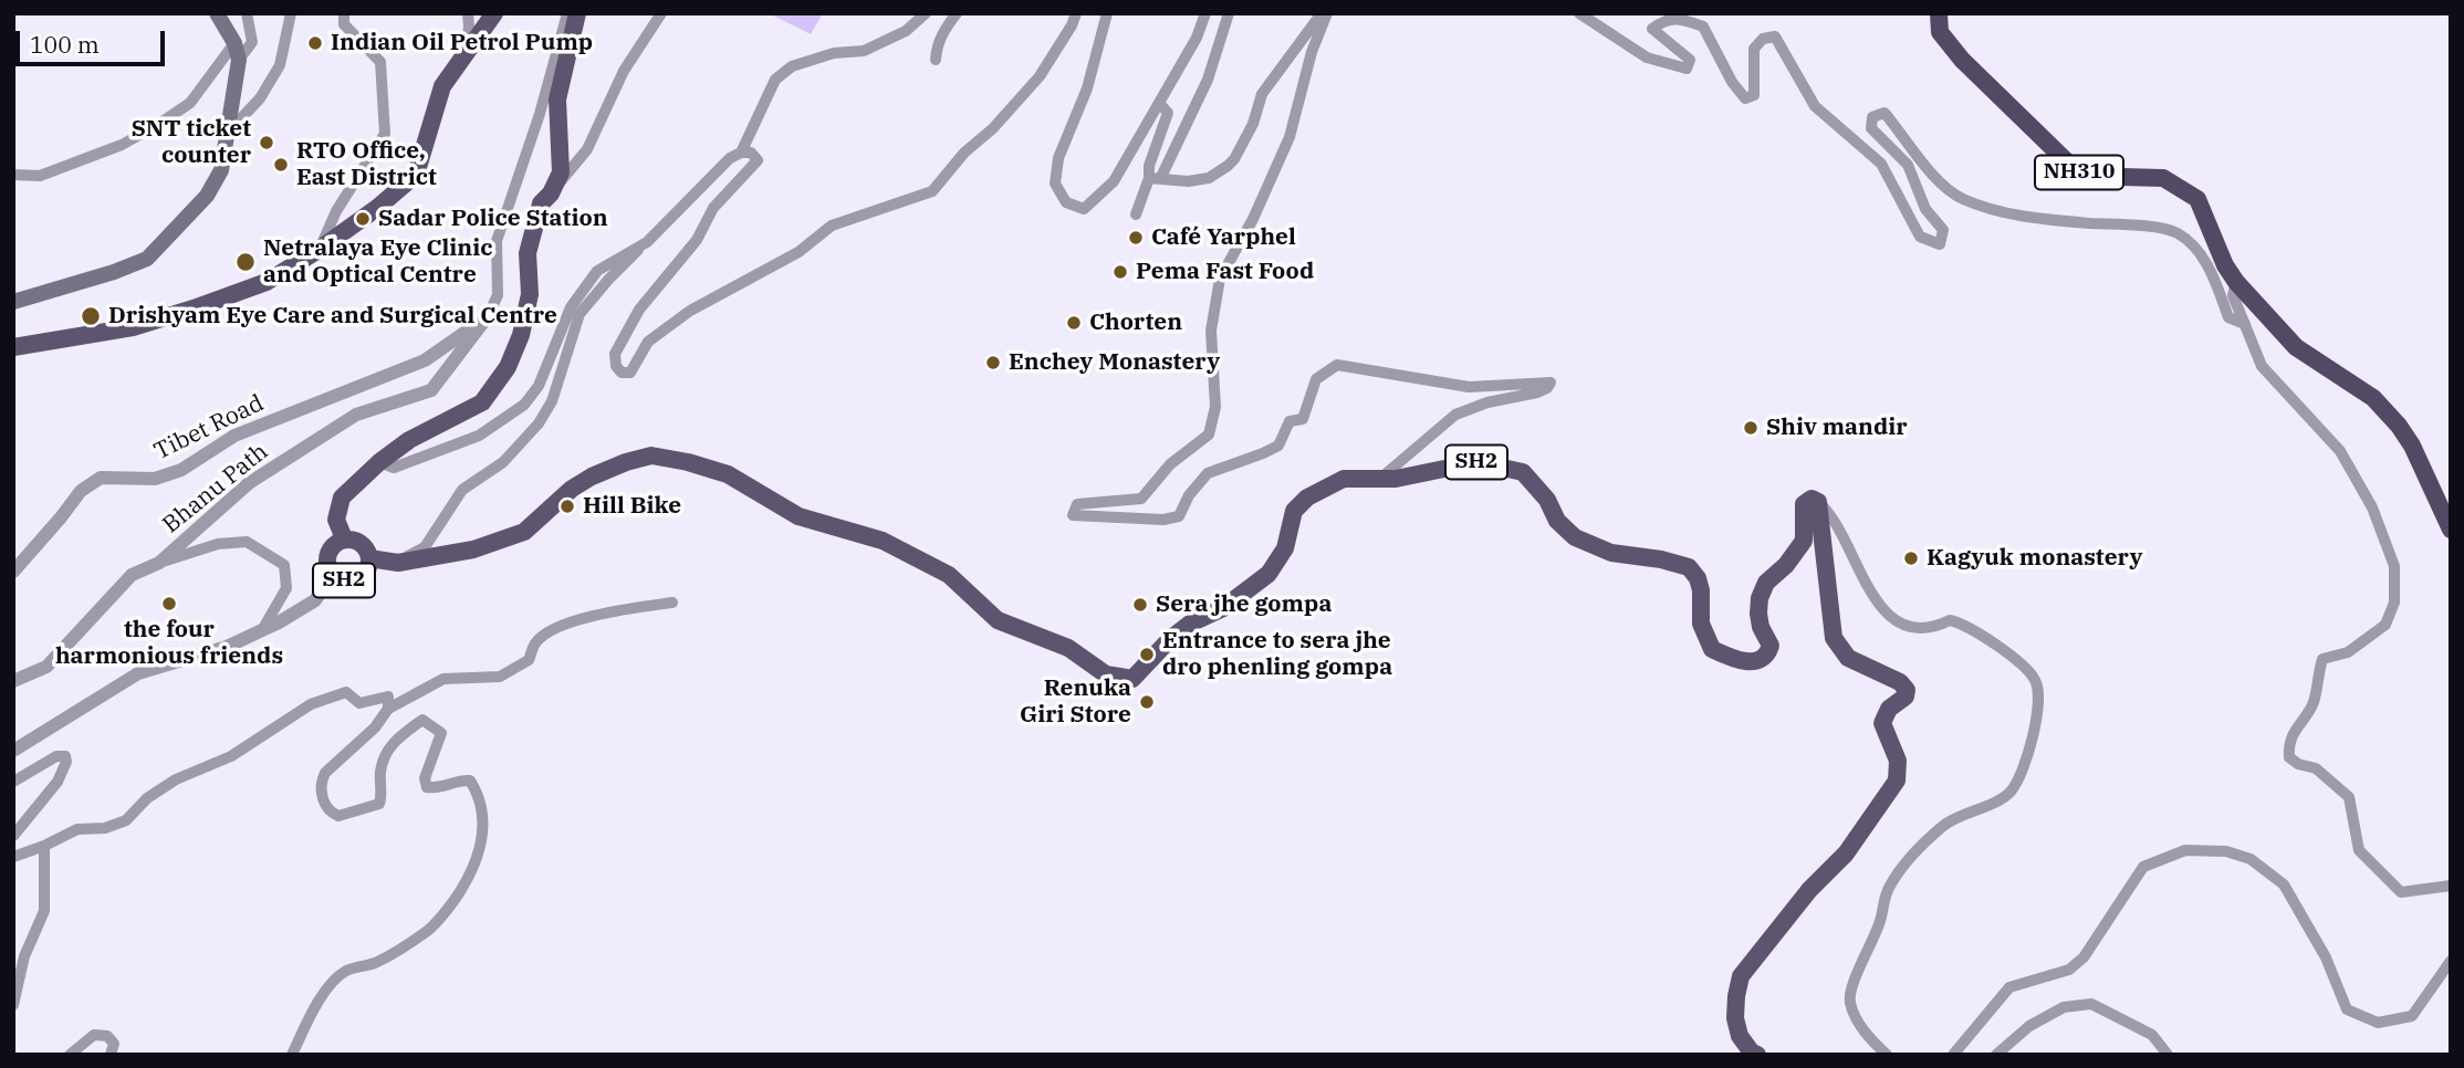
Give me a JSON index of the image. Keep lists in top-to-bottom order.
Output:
{
  "streets": {
    "highway": ["NH310"],
    "main road": ["SH2"],
    "street": ["Tibet Road", "Bhanu Path"]
  },
  "crossings": [
    ["Tibet Road", "Bhanu Path"]
  ],
  "places": [
    "Indian Oil Petrol Pump",
    "SNT ticket counter",
    "RTO Office, East District",
    "Sadar Police Station",
    "Café Yarphel",
    "Netralaya Eye Clinic and Optical Centre",
    "Pema Fast Food",
    "Drishyam Eye Care and Surgical Centre",
    "Chorten",
    "Enchey Monastery",
    "Shiv mandir",
    "Hill Bike",
    "Kagyuk monastery",
    "the four harmonious friends",
    "Sera jhe gompa",
    "Entrance to sera jhe dro phenling gompa",
    "Renuka Giri Store"
  ],
  "scale_bar": "100 m"
}
